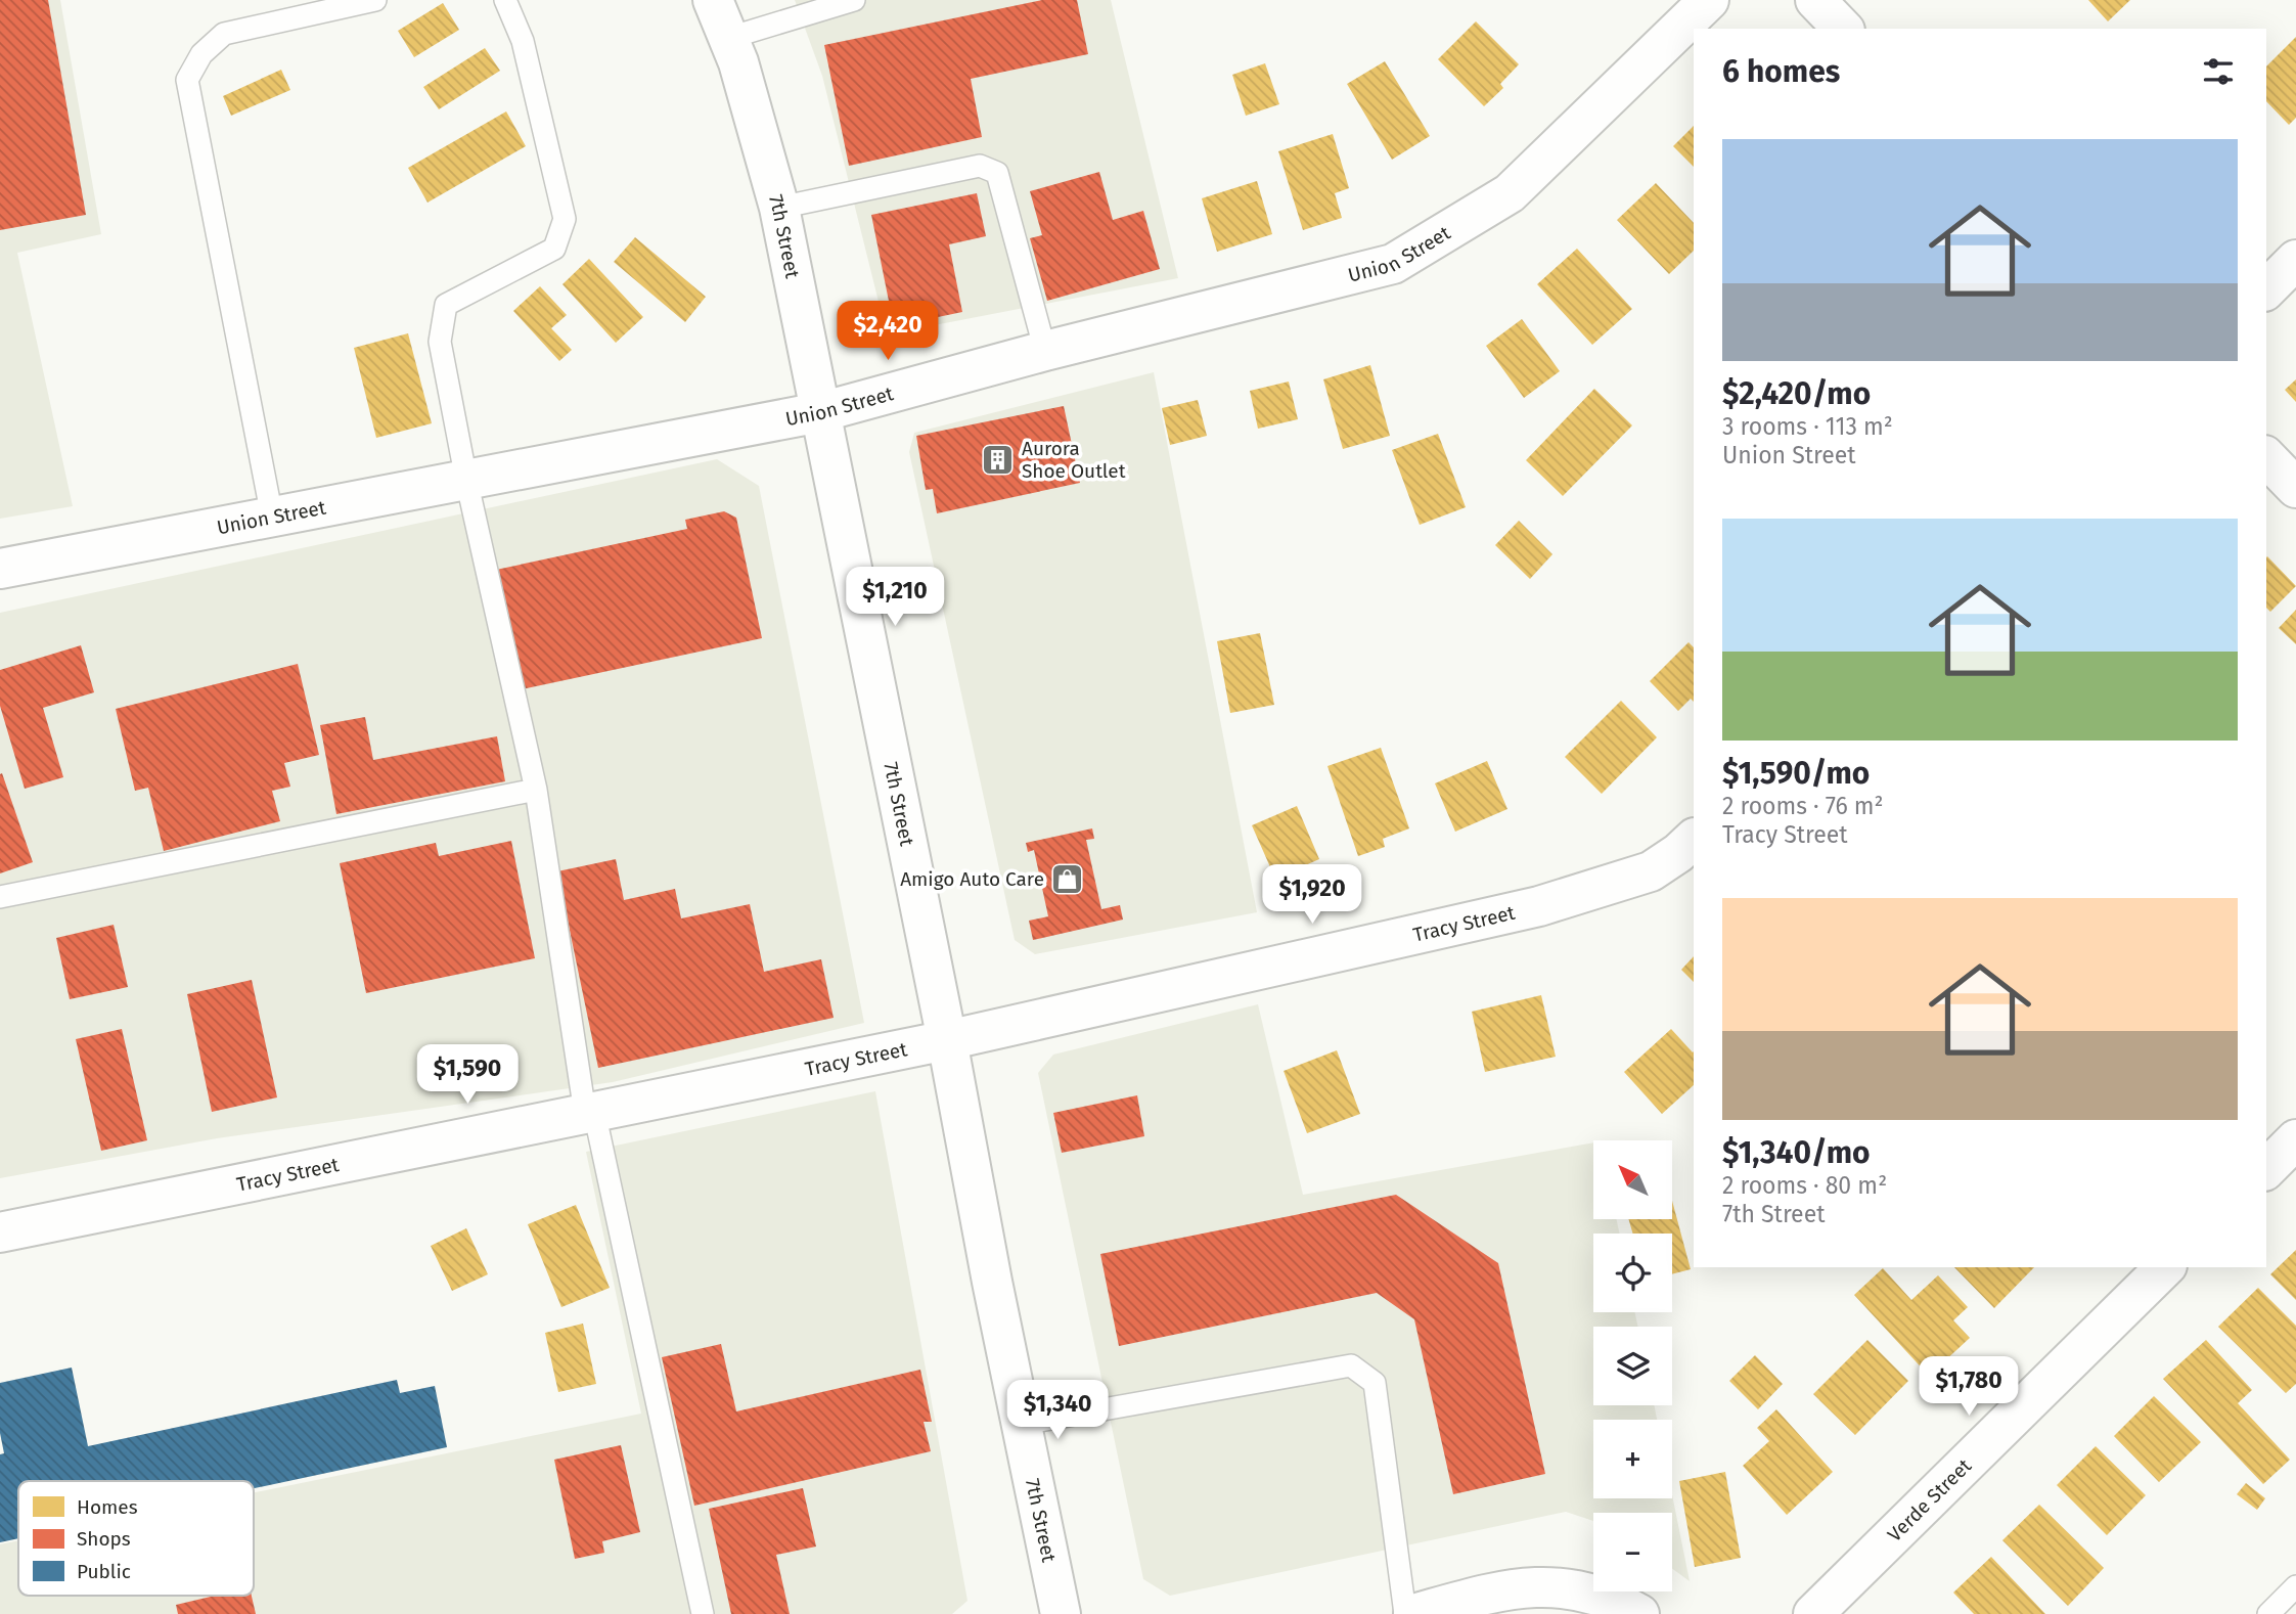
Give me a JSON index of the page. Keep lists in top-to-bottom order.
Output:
{
  "streets": {
    "street": [
      "7th Street",
      "Union Street",
      "Tracy Street",
      "Verde Street"
    ]
  },
  "crossings": [
    ["7th Street", "Union Street"],
    ["7th Street", "Tracy Street"]
  ],
  "places": {
    "building": ["Aurora Shoe Outlet"],
    "shop": ["Amigo Auto Care"]
  },
  "legend": ["Homes", "Shops", "Public"],
  "north": "top left",
  "page": {
    "heading": "6 homes",
    "list": [
      {
        "name": "$2,420/mo",
        "note": "3 rooms · 113 m² · Union Street"
      },
      {
        "name": "$1,590/mo",
        "note": "2 rooms · 76 m² · Tracy Street"
      },
      {
        "name": "$1,340/mo",
        "note": "2 rooms · 80 m² · 7th Street"
      }
    ],
    "price": [
      "$2,420",
      "$1,210",
      "$1,920",
      "$1,590",
      "$1,780",
      "$1,340"
    ],
    "map_buttons": ["+", "−"]
  }
}
